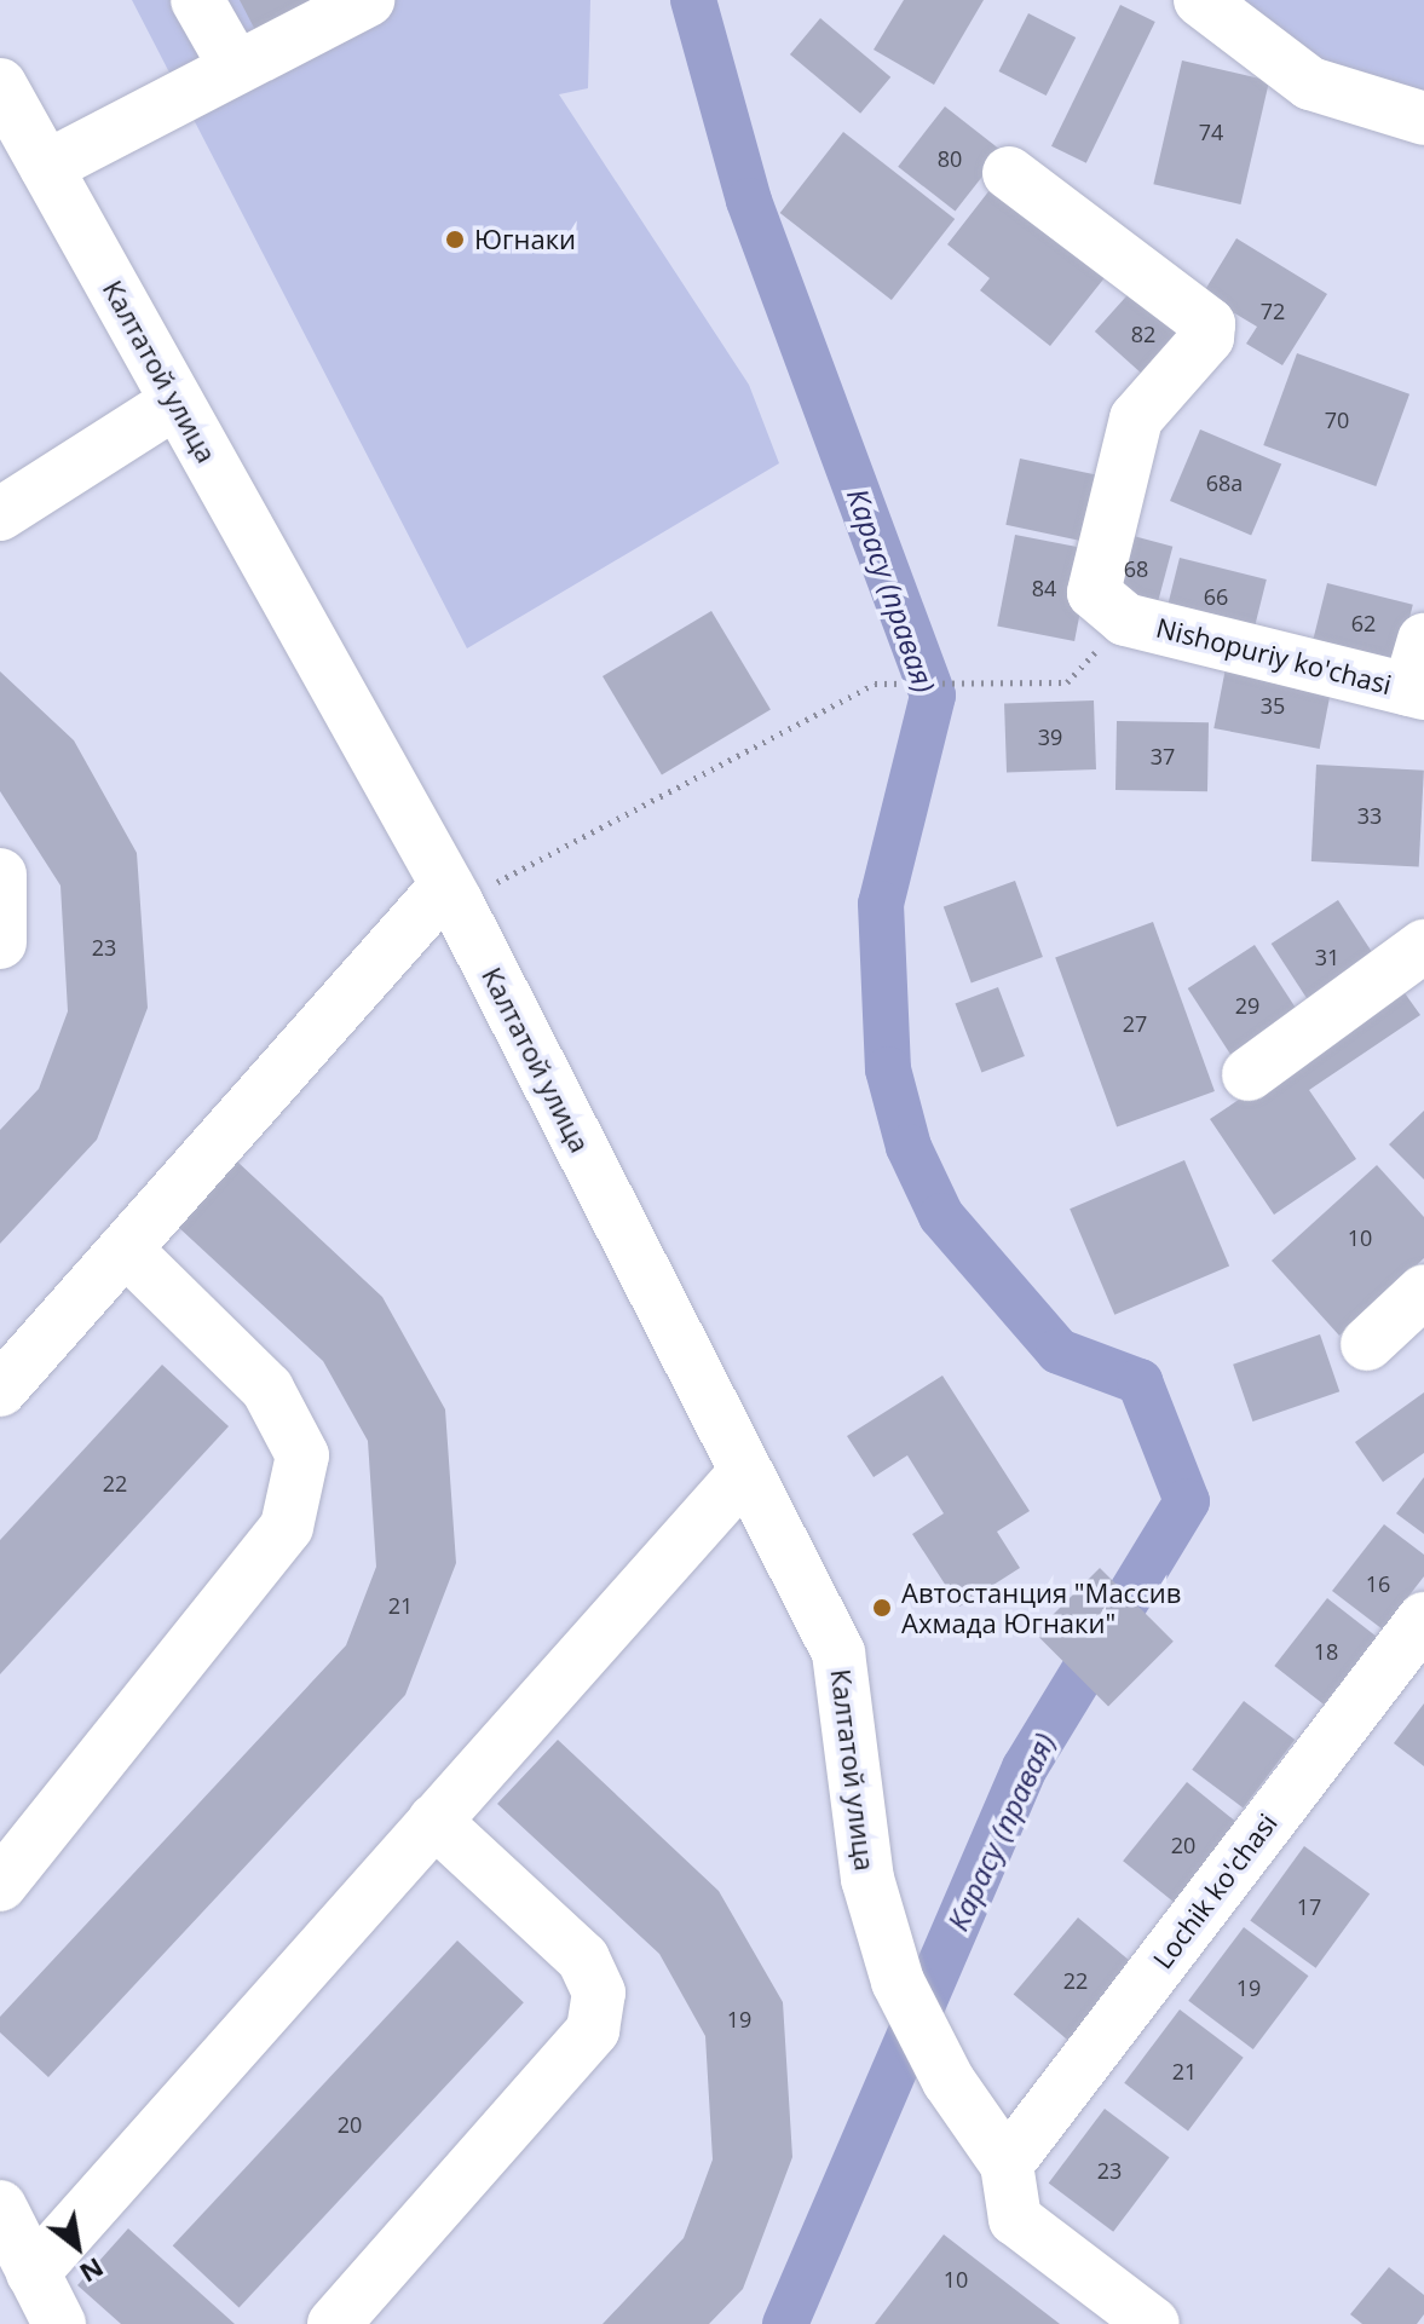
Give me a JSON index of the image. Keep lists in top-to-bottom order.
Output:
{
  "streets": {
    "street": ["Калтатой улица", "Nishopuriy ko'chasi", "Lochik ko'chasi"]
  },
  "crossings": [
    ["Калтатой улица", "Lochik ko'chasi"]
  ],
  "water": ["Карасу (правая)"],
  "places": ["Югнаки", "Автостанция \"Массив Ахмада Югнаки\""],
  "house_numbers": [
    "74",
    "80",
    "72",
    "82",
    "70",
    "68a",
    "68",
    "84",
    "66",
    "62",
    "35",
    "39",
    "37",
    "33",
    "23",
    "31",
    "29",
    "27",
    "10",
    "22",
    "16",
    "21",
    "18",
    "20",
    "17",
    "22",
    "19",
    "19",
    "21",
    "20",
    "23",
    "10"
  ],
  "north": "bottom right"
}
